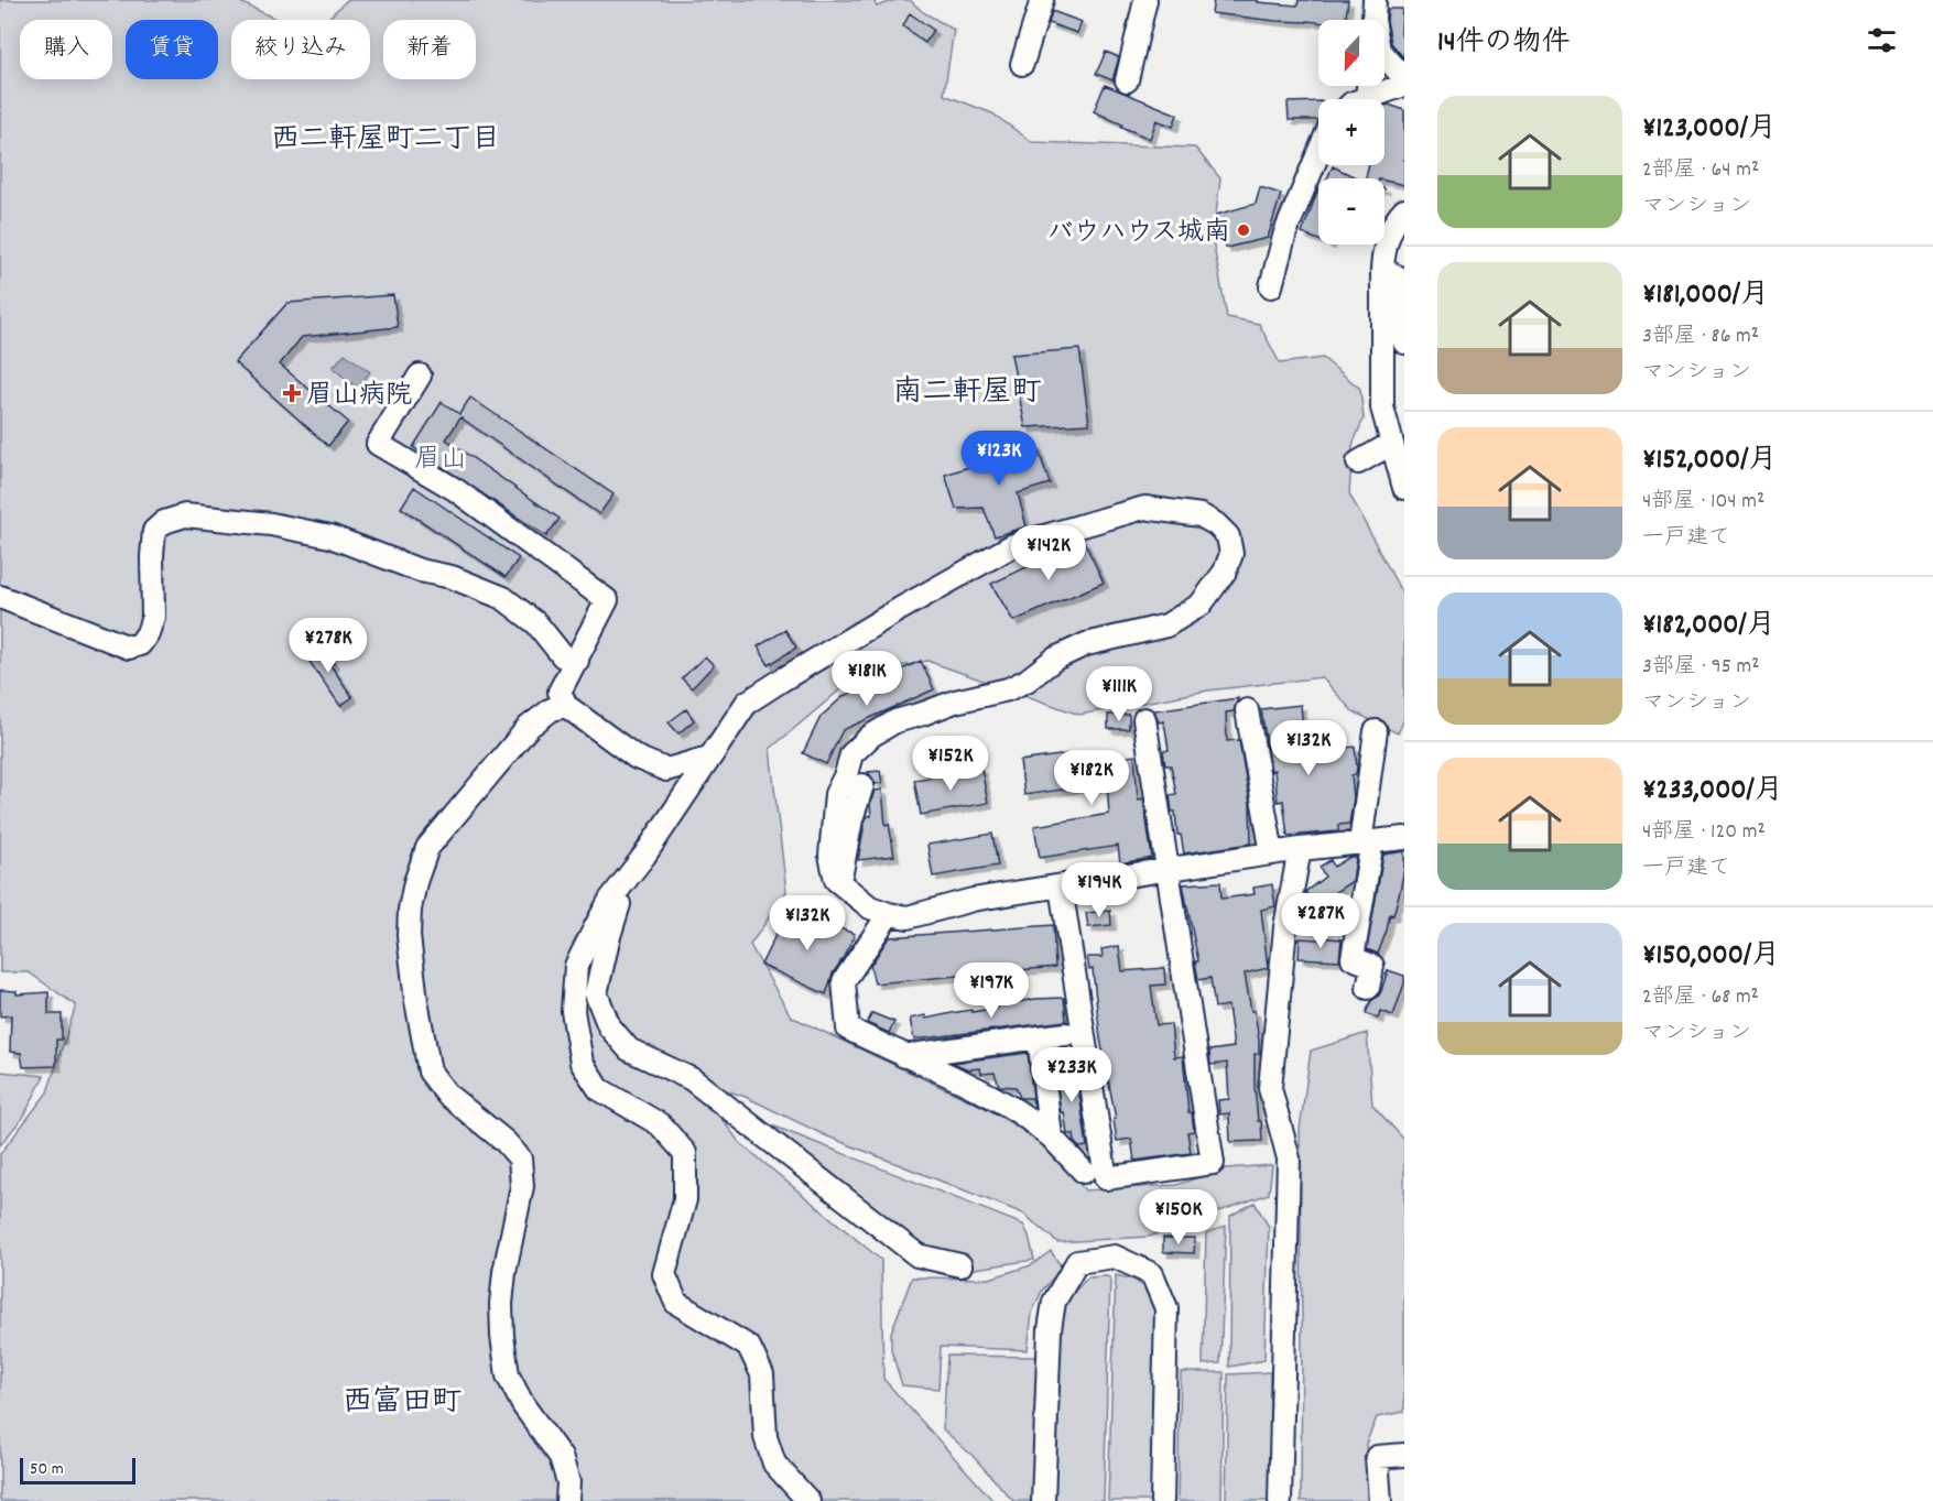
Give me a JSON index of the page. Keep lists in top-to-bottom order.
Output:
{
  "districts": ["西二軒屋町二丁目", "南二軒屋町", "西富田町"],
  "parks": ["眉山"],
  "places": {
    "other": ["バウハウス城南"],
    "health": ["眉山病院"]
  },
  "scale_bar": "50 m",
  "north": "bottom",
  "page": {
    "heading": "14件の物件",
    "map_buttons": ["+", "−"],
    "chip": [
      "購入",
      "賃貸",
      "絞り込み",
      "新着"
    ],
    "list": [
      {
        "name": "¥123,000/月",
        "note": "2部屋 · 64 m² · マンション"
      },
      {
        "name": "¥181,000/月",
        "note": "3部屋 · 86 m² · マンション"
      },
      {
        "name": "¥152,000/月",
        "note": "4部屋 · 104 m² · 一戸建て"
      },
      {
        "name": "¥182,000/月",
        "note": "3部屋 · 95 m² · マンション"
      },
      {
        "name": "¥233,000/月",
        "note": "4部屋 · 120 m² · 一戸建て"
      },
      {
        "name": "¥150,000/月",
        "note": "2部屋 · 68 m² · マンション"
      }
    ],
    "price": [
      "¥123K",
      "¥142K",
      "¥278K",
      "¥181K",
      "¥111K",
      "¥132K",
      "¥152K",
      "¥182K",
      "¥194K",
      "¥287K",
      "¥132K",
      "¥197K",
      "¥233K",
      "¥150K"
    ],
    "scale": "50 m"
  }
}
